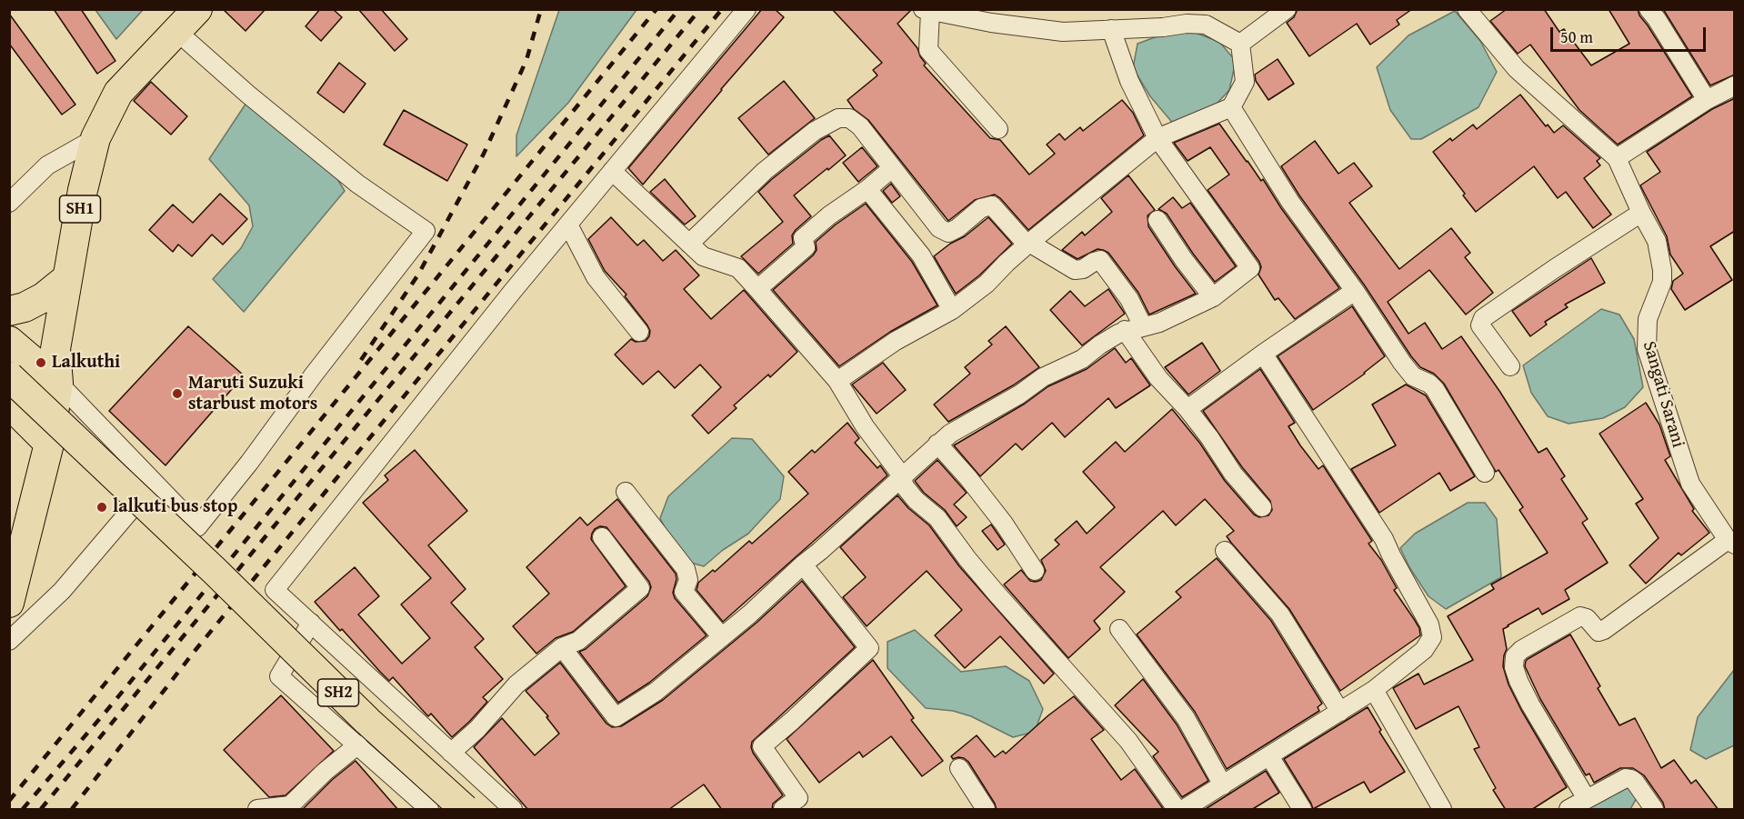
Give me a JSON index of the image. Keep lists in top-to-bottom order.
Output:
{
  "streets": {
    "main road": ["SH1", "SH2"],
    "street": ["Sangati Sarani"]
  },
  "places": ["Lalkuthi", "Maruti Suzuki starbust motors", "lalkuti bus stop"],
  "scale_bar": "50 m"
}
